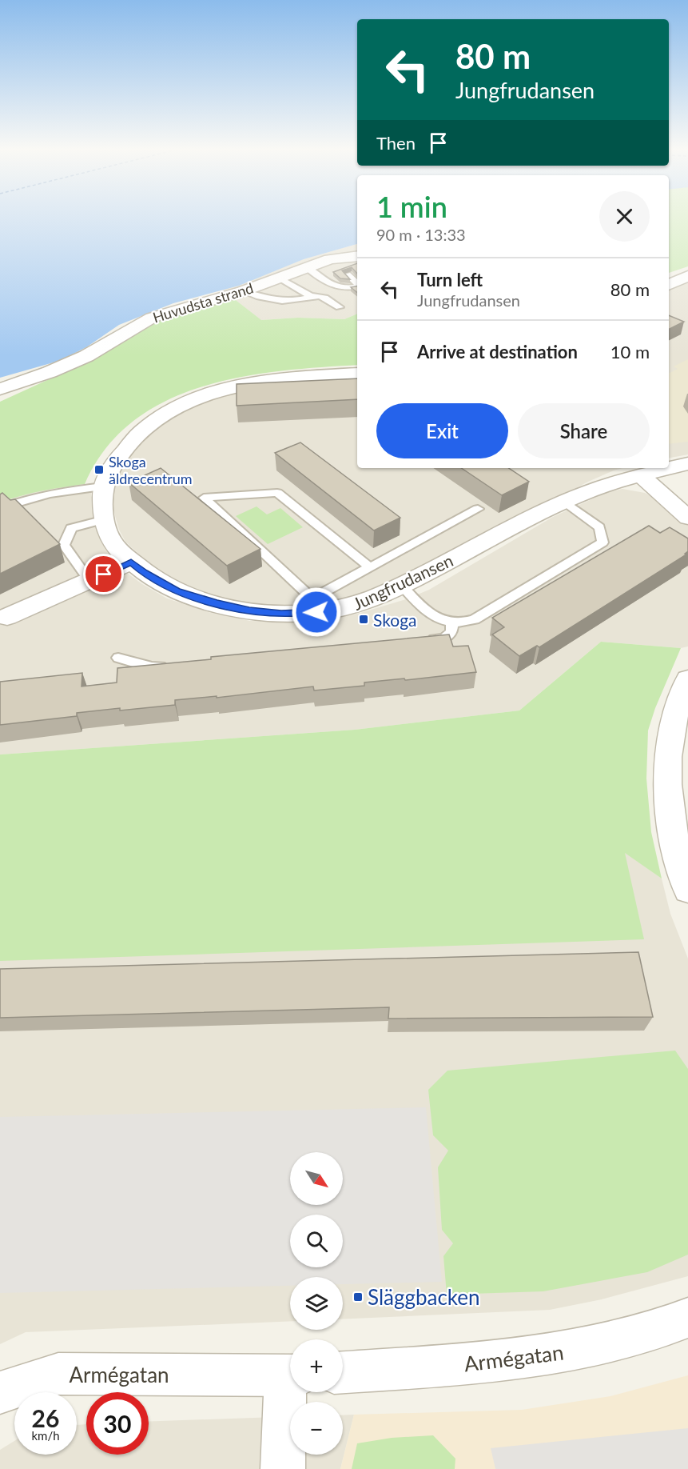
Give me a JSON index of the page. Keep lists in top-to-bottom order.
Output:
{
  "streets": {
    "street": ["Huvudsta strand", "Jungfrudansen", "Armégatan"]
  },
  "places": {
    "transit": ["Skoga äldrecentrum", "Skoga", "Släggbacken"]
  },
  "north": "bottom right",
  "page": {
    "turn": ["80 m", "Jungfrudansen"],
    "then": "Then",
    "heading": ["1 min", "90 m · 13:33"],
    "list": [
      {
        "name": "Turn left",
        "note": "Jungfrudansen",
        "value": "80 m"
      },
      {
        "name": "Arrive at destination",
        "value": "10 m"
      }
    ],
    "buttons": ["Exit", "Share"],
    "map_buttons": ["+", "−"],
    "speed": "26 km/h",
    "limit": "30"
  }
}
